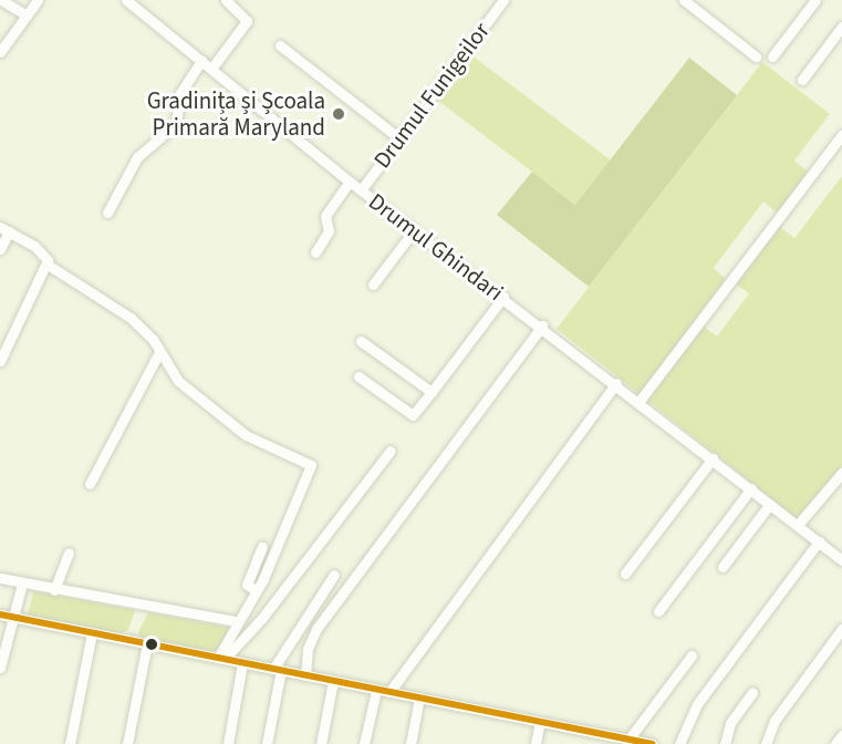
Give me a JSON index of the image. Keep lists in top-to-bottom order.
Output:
{
  "streets": {
    "street": ["Drumul Funigeilor", "Drumul Ghindari"]
  },
  "crossings": [
    ["Drumul Funigeilor", "Drumul Ghindari"]
  ],
  "places": ["Gradinița și Școala Primară Maryland"]
}
